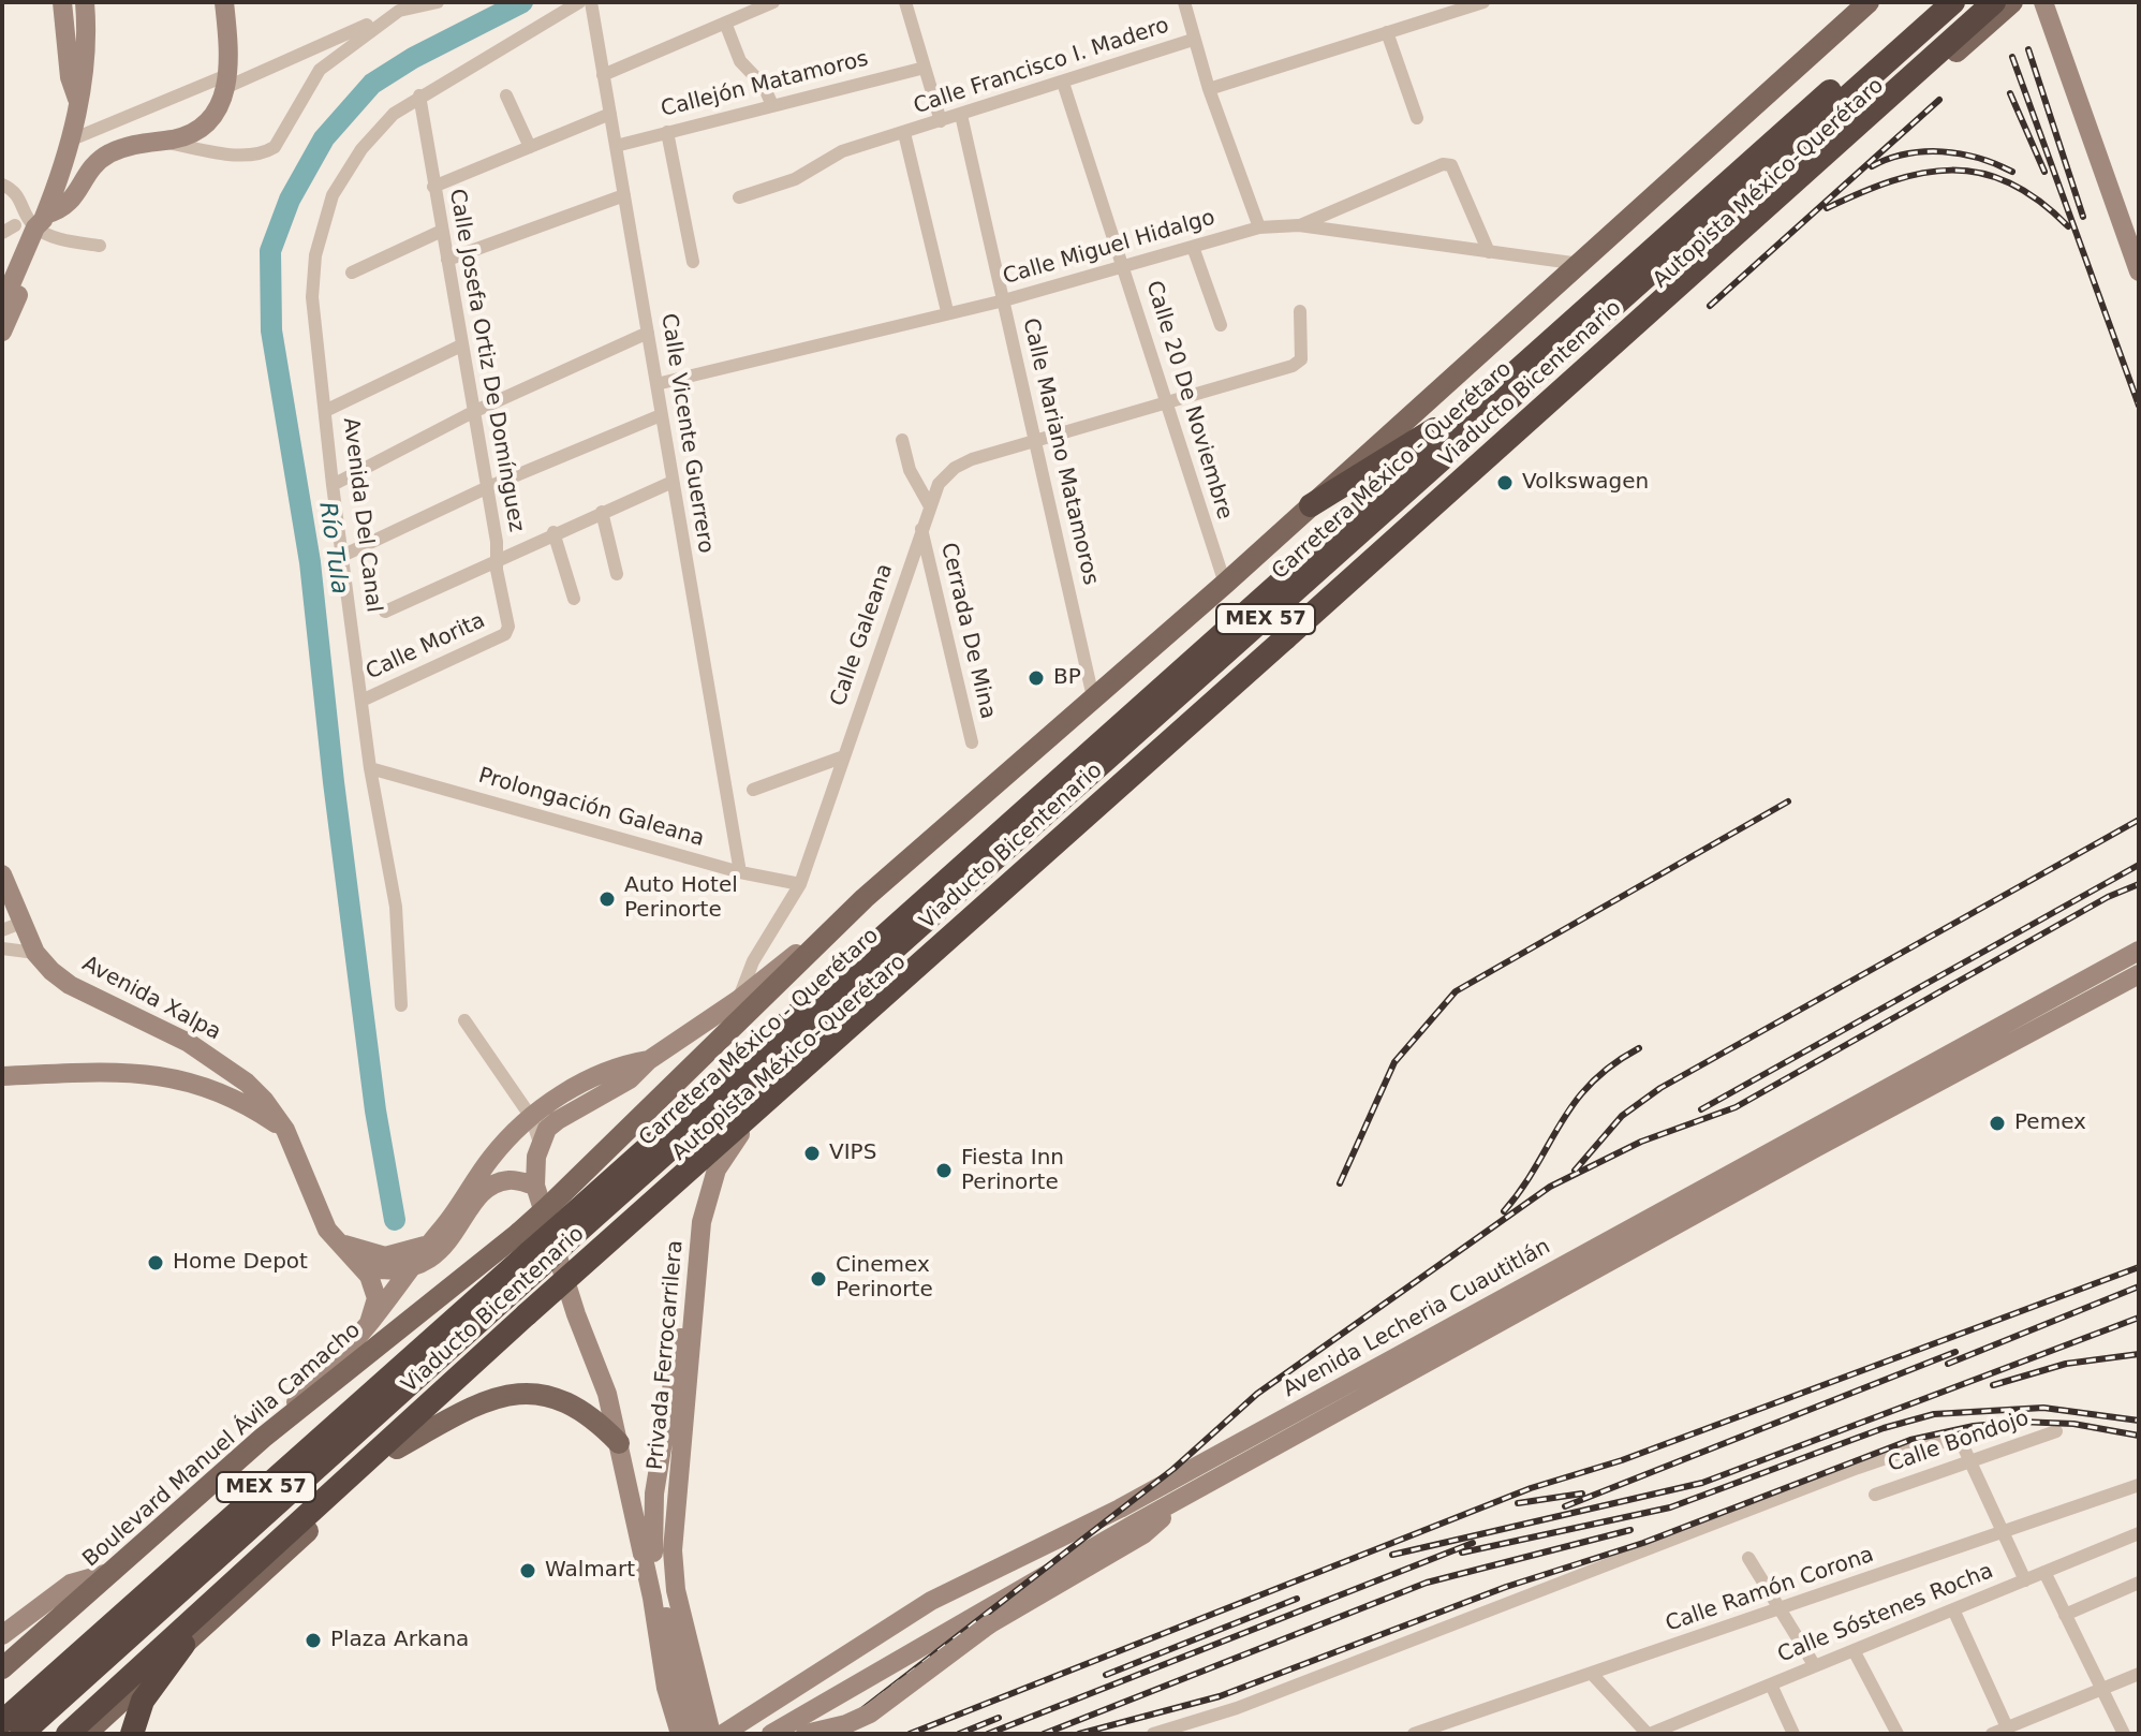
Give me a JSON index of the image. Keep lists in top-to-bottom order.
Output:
{
  "streets": {
    "highway": ["Viaducto Bicentenario", "Carretera México - Querétaro", "MEX 57"],
    "main road": [
      "Autopista México-Querétaro",
      "Avenida Xalpa",
      "Avenida Lecheria Cuautitlán",
      "Privada Ferrocarrilera",
      "Boulevard Manuel Ávila Camacho"
    ],
    "street": [
      "Calle Francisco I. Madero",
      "Callejón Matamoros",
      "Calle Miguel Hidalgo",
      "Calle Josefa Ortiz De Domínguez",
      "Calle 20 De Noviembre",
      "Calle Vicente Guerrero",
      "Calle Mariano Matamoros",
      "Avenida Del Canal",
      "Cerrada De Mina",
      "Calle Galeana",
      "Calle Morita",
      "Prolongación Galeana",
      "Calle Bondojo",
      "Calle Ramón Corona",
      "Calle Sóstenes Rocha"
    ]
  },
  "crossings": [
    ["Calle Francisco I. Madero", "Calle 20 De Noviembre"],
    ["Calle Francisco I. Madero", "Calle Mariano Matamoros"],
    ["Callejón Matamoros", "Calle Vicente Guerrero"],
    ["Autopista México-Querétaro", "Viaducto Bicentenario"],
    ["Autopista México-Querétaro", "Privada Ferrocarrilera"],
    ["Calle Miguel Hidalgo", "Calle 20 De Noviembre"],
    ["Calle Miguel Hidalgo", "Calle Vicente Guerrero"],
    ["Calle Miguel Hidalgo", "Calle Mariano Matamoros"],
    ["Calle Josefa Ortiz De Domínguez", "Avenida Del Canal"],
    ["Calle Josefa Ortiz De Domínguez", "Calle Morita"],
    ["Calle 20 De Noviembre", "Calle Galeana"],
    ["Calle Vicente Guerrero", "Prolongación Galeana"],
    ["Calle Mariano Matamoros", "Calle Galeana"],
    ["Carretera México - Querétaro", "Boulevard Manuel Ávila Camacho"],
    ["Avenida Del Canal", "Calle Morita"],
    ["Avenida Del Canal", "Prolongación Galeana"],
    ["Cerrada De Mina", "Calle Galeana"],
    ["Calle Galeana", "Prolongación Galeana"]
  ],
  "water": ["Río Tula"],
  "places": [
    "Volkswagen",
    "BP",
    "Auto Hotel Perinorte",
    "Pemex",
    "VIPS",
    "Fiesta Inn Perinorte",
    "Home Depot",
    "Cinemex Perinorte",
    "Walmart",
    "Plaza Arkana"
  ]
}
